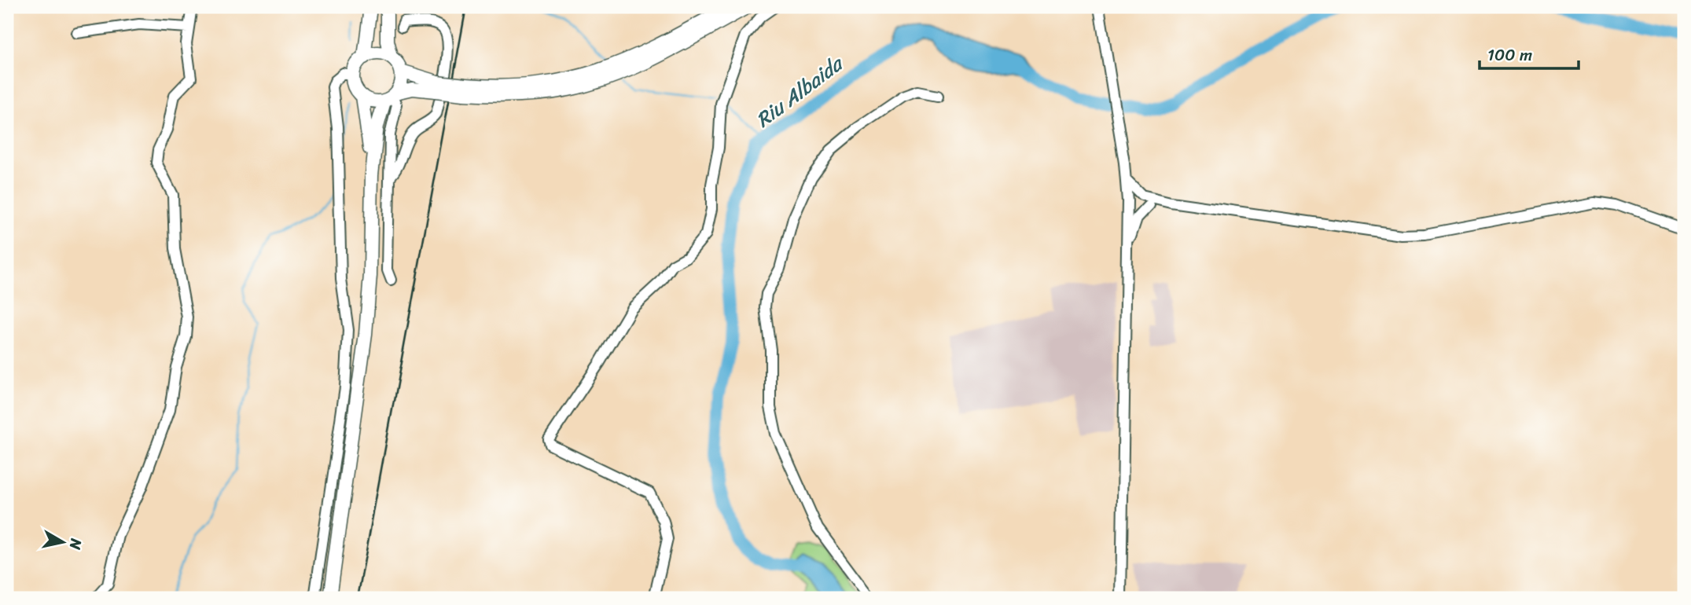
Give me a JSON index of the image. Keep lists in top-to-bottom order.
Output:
{
  "water": ["Riu Albaida"],
  "scale_bar": "100 m",
  "north": "right"
}
